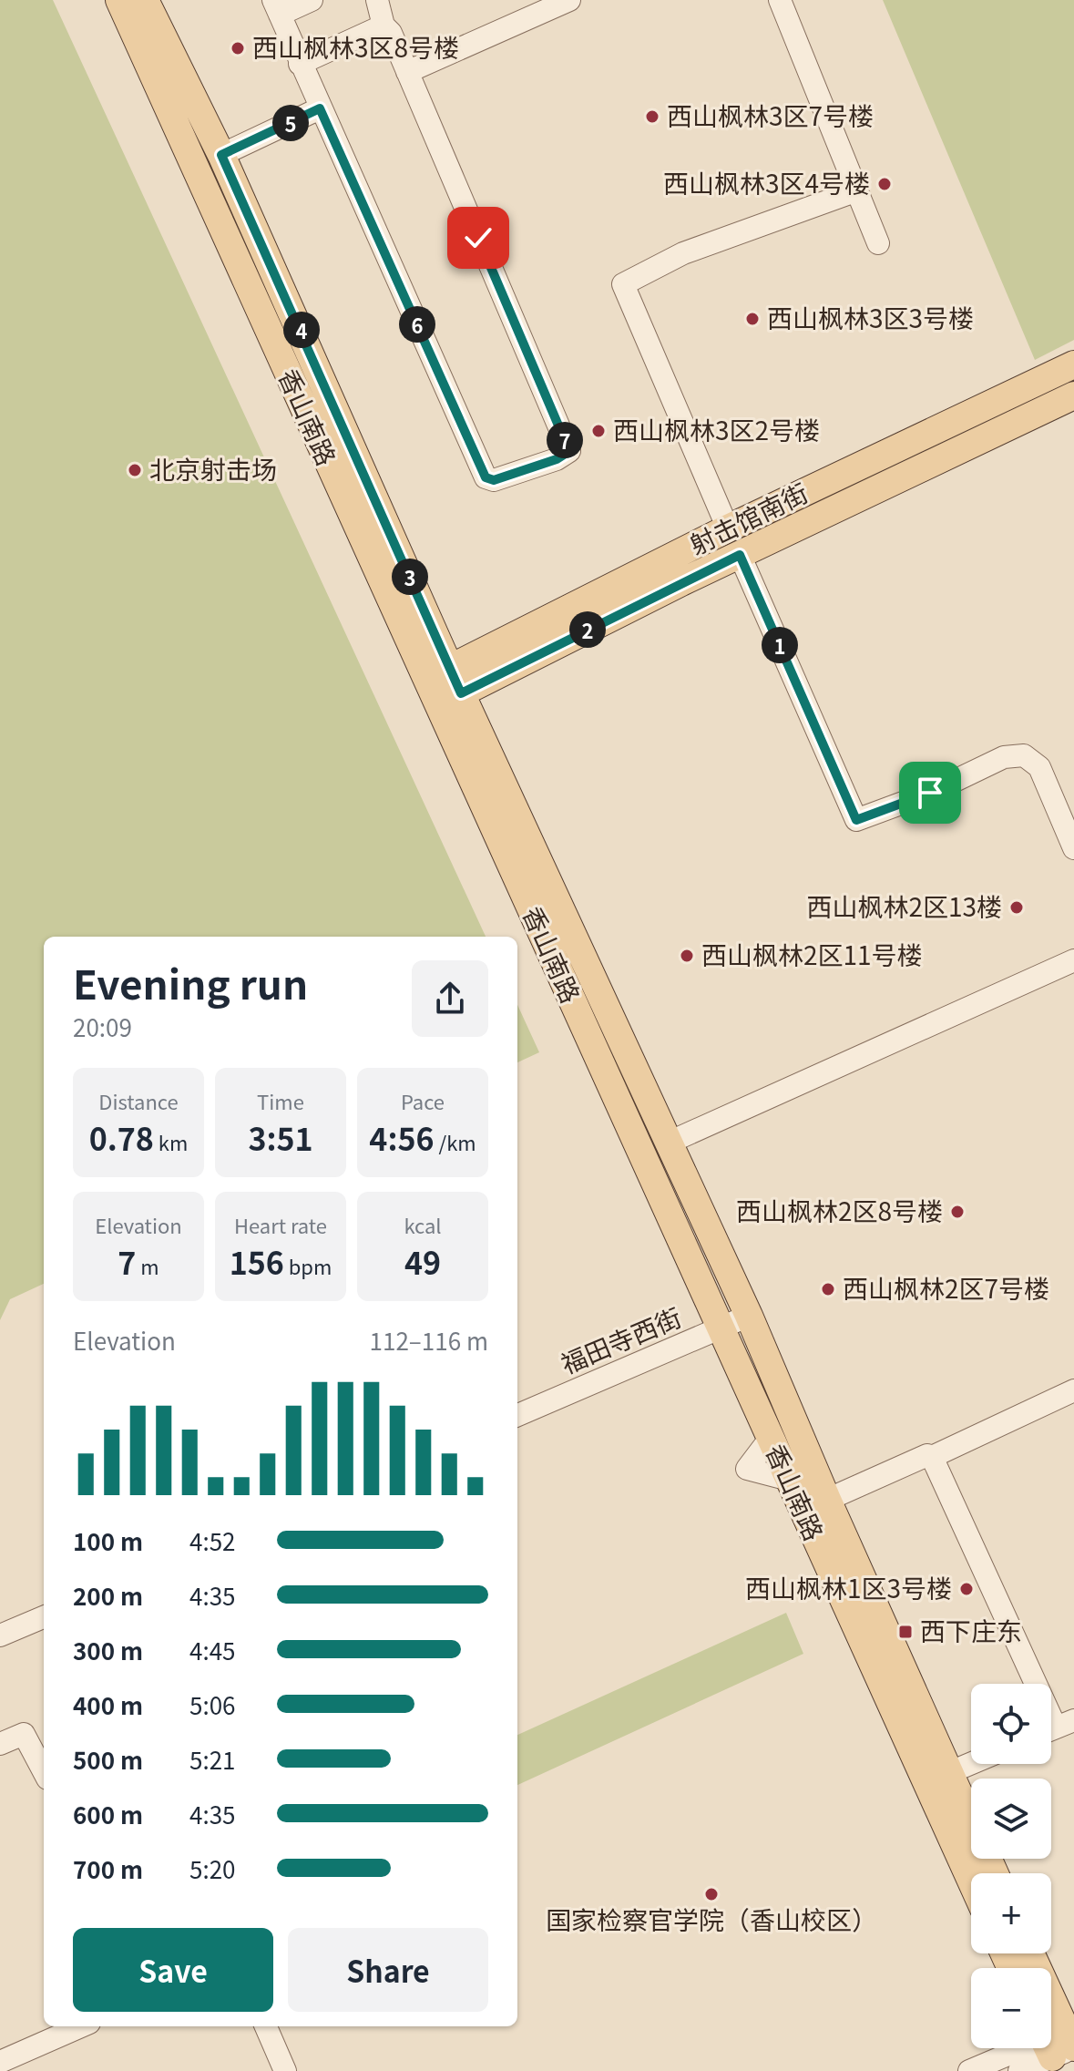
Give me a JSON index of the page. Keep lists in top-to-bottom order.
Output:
{
  "streets": {
    "main road": ["香山南路", "射击馆南街"],
    "street": ["福田寺西街"]
  },
  "crossings": [
    ["香山南路", "射击馆南街"],
    ["香山南路", "福田寺西街"]
  ],
  "places": {
    "other": [
      "西山枫林3区8号楼",
      "西山枫林3区7号楼",
      "西山枫林3区4号楼",
      "西山枫林3区3号楼",
      "西山枫林3区2号楼",
      "北京射击场",
      "西山枫林2区13楼",
      "西山枫林2区11号楼",
      "西山枫林2区8号楼",
      "西山枫林2区7号楼",
      "西山枫林1区3号楼",
      "国家检察官学院（香山校区）"
    ],
    "transit": ["西下庄东"]
  },
  "page": {
    "pins": [
      "5",
      "6",
      "4",
      "7",
      "3",
      "2",
      "1"
    ],
    "heading": ["Evening run", "20:09"],
    "stats": [
      ["Distance", "0.78 km"],
      ["Time", "3:51"],
      ["Pace", "4:56 /km"],
      ["Elevation", "7 m"],
      ["Heart rate", "156 bpm"],
      ["kcal", "49"]
    ],
    "chart": ["Elevation", "112–116 m"],
    "list": [
      {
        "name": "100 m",
        "note": "4:52"
      },
      {
        "name": "200 m",
        "note": "4:35"
      },
      {
        "name": "300 m",
        "note": "4:45"
      },
      {
        "name": "400 m",
        "note": "5:06"
      },
      {
        "name": "500 m",
        "note": "5:21"
      },
      {
        "name": "600 m",
        "note": "4:35"
      },
      {
        "name": "700 m",
        "note": "5:20"
      }
    ],
    "map_buttons": ["+", "−"],
    "buttons": ["Save", "Share"]
  }
}
